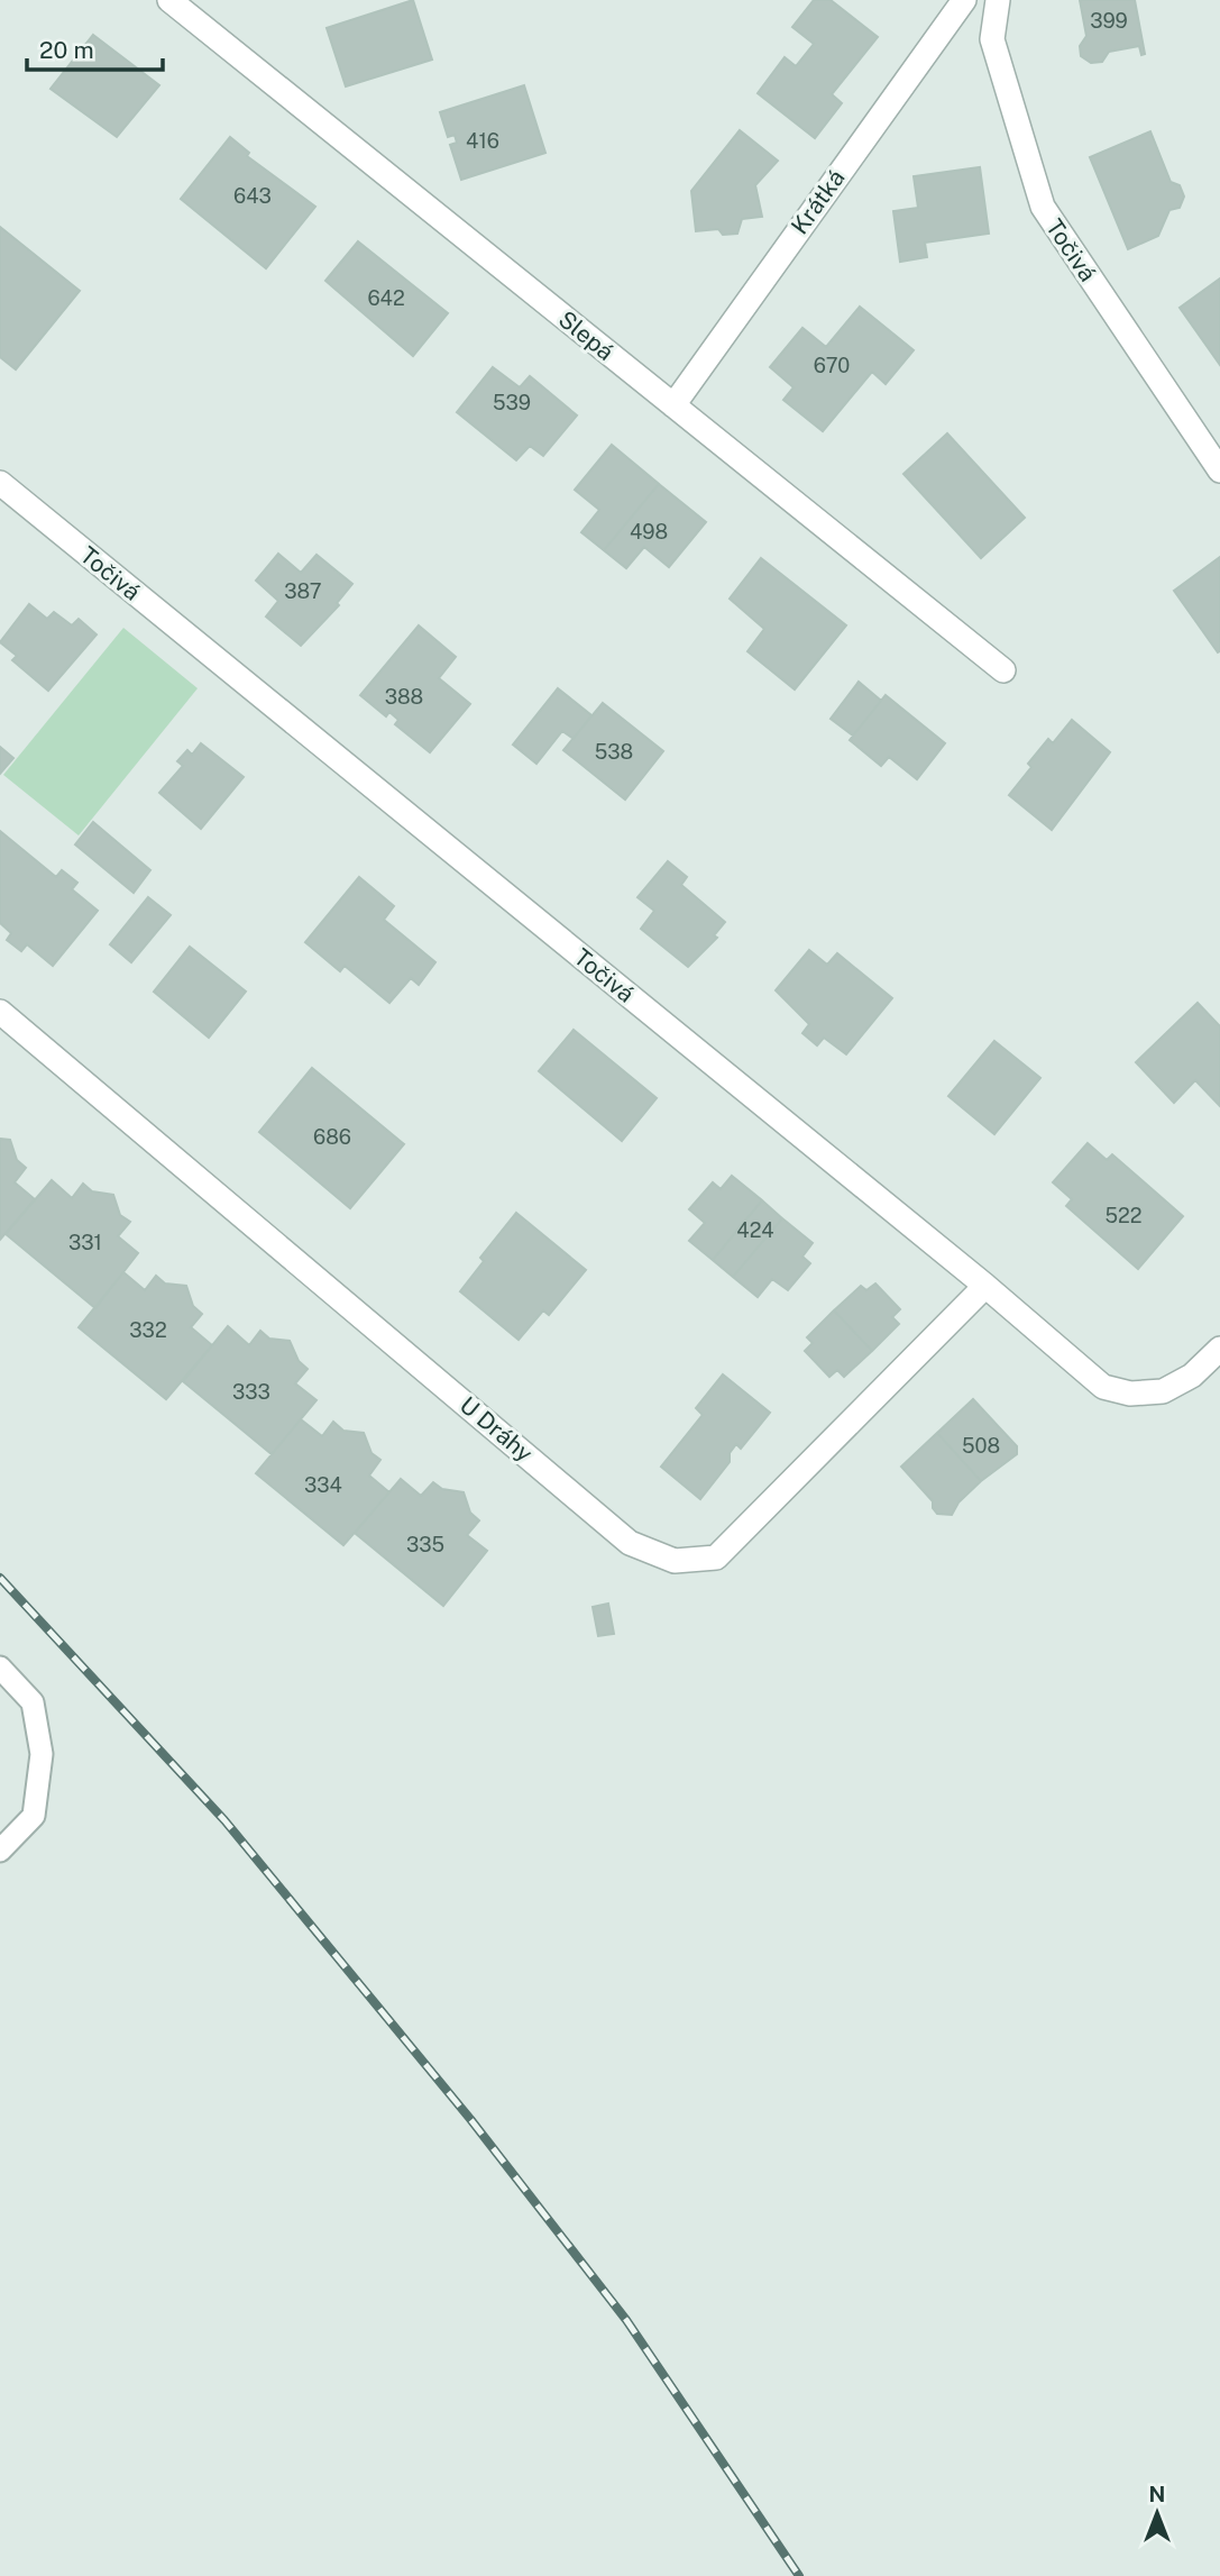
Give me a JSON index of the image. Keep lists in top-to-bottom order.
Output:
{
  "streets": {
    "street": [
      "Krátká",
      "Točivá",
      "Slepá",
      "U Dráhy"
    ]
  },
  "crossings": [
    ["Krátká", "Slepá"],
    ["Točivá", "U Dráhy"]
  ],
  "house_numbers": [
    "399",
    "416",
    "643",
    "642",
    "670",
    "539",
    "498",
    "387",
    "388",
    "538",
    "686",
    "522",
    "424",
    "331",
    "332",
    "333",
    "508",
    "334",
    "335"
  ],
  "scale_bar": "20 m",
  "north": "top"
}
